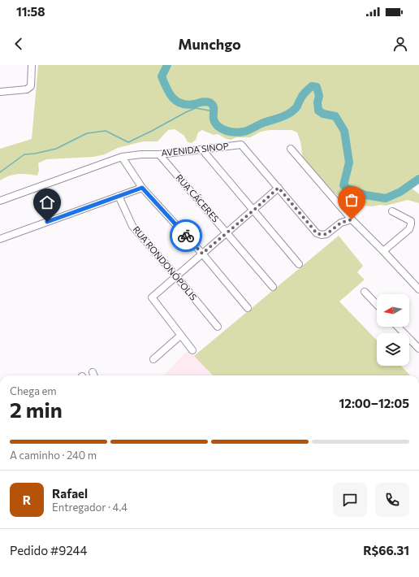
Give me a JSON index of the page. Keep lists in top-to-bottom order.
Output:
{
  "streets": {
    "street": ["AVENIDA SINOP", "RUA CÁCERES", "RUA RONDONÓPOLIS"]
  },
  "crossings": [
    ["AVENIDA SINOP", "RUA CÁCERES"]
  ],
  "north": "left",
  "page": {
    "status": "11:58",
    "header": "Munchgo",
    "heading": ["2 min", "Chega em", "12:00–12:05"],
    "panel": [
      "Rafael",
      "Entregador · 4.4",
      "Pedido #9244",
      "R$66.31"
    ],
    "bar": "A caminho · 240 m",
    "round": "R"
  }
}
